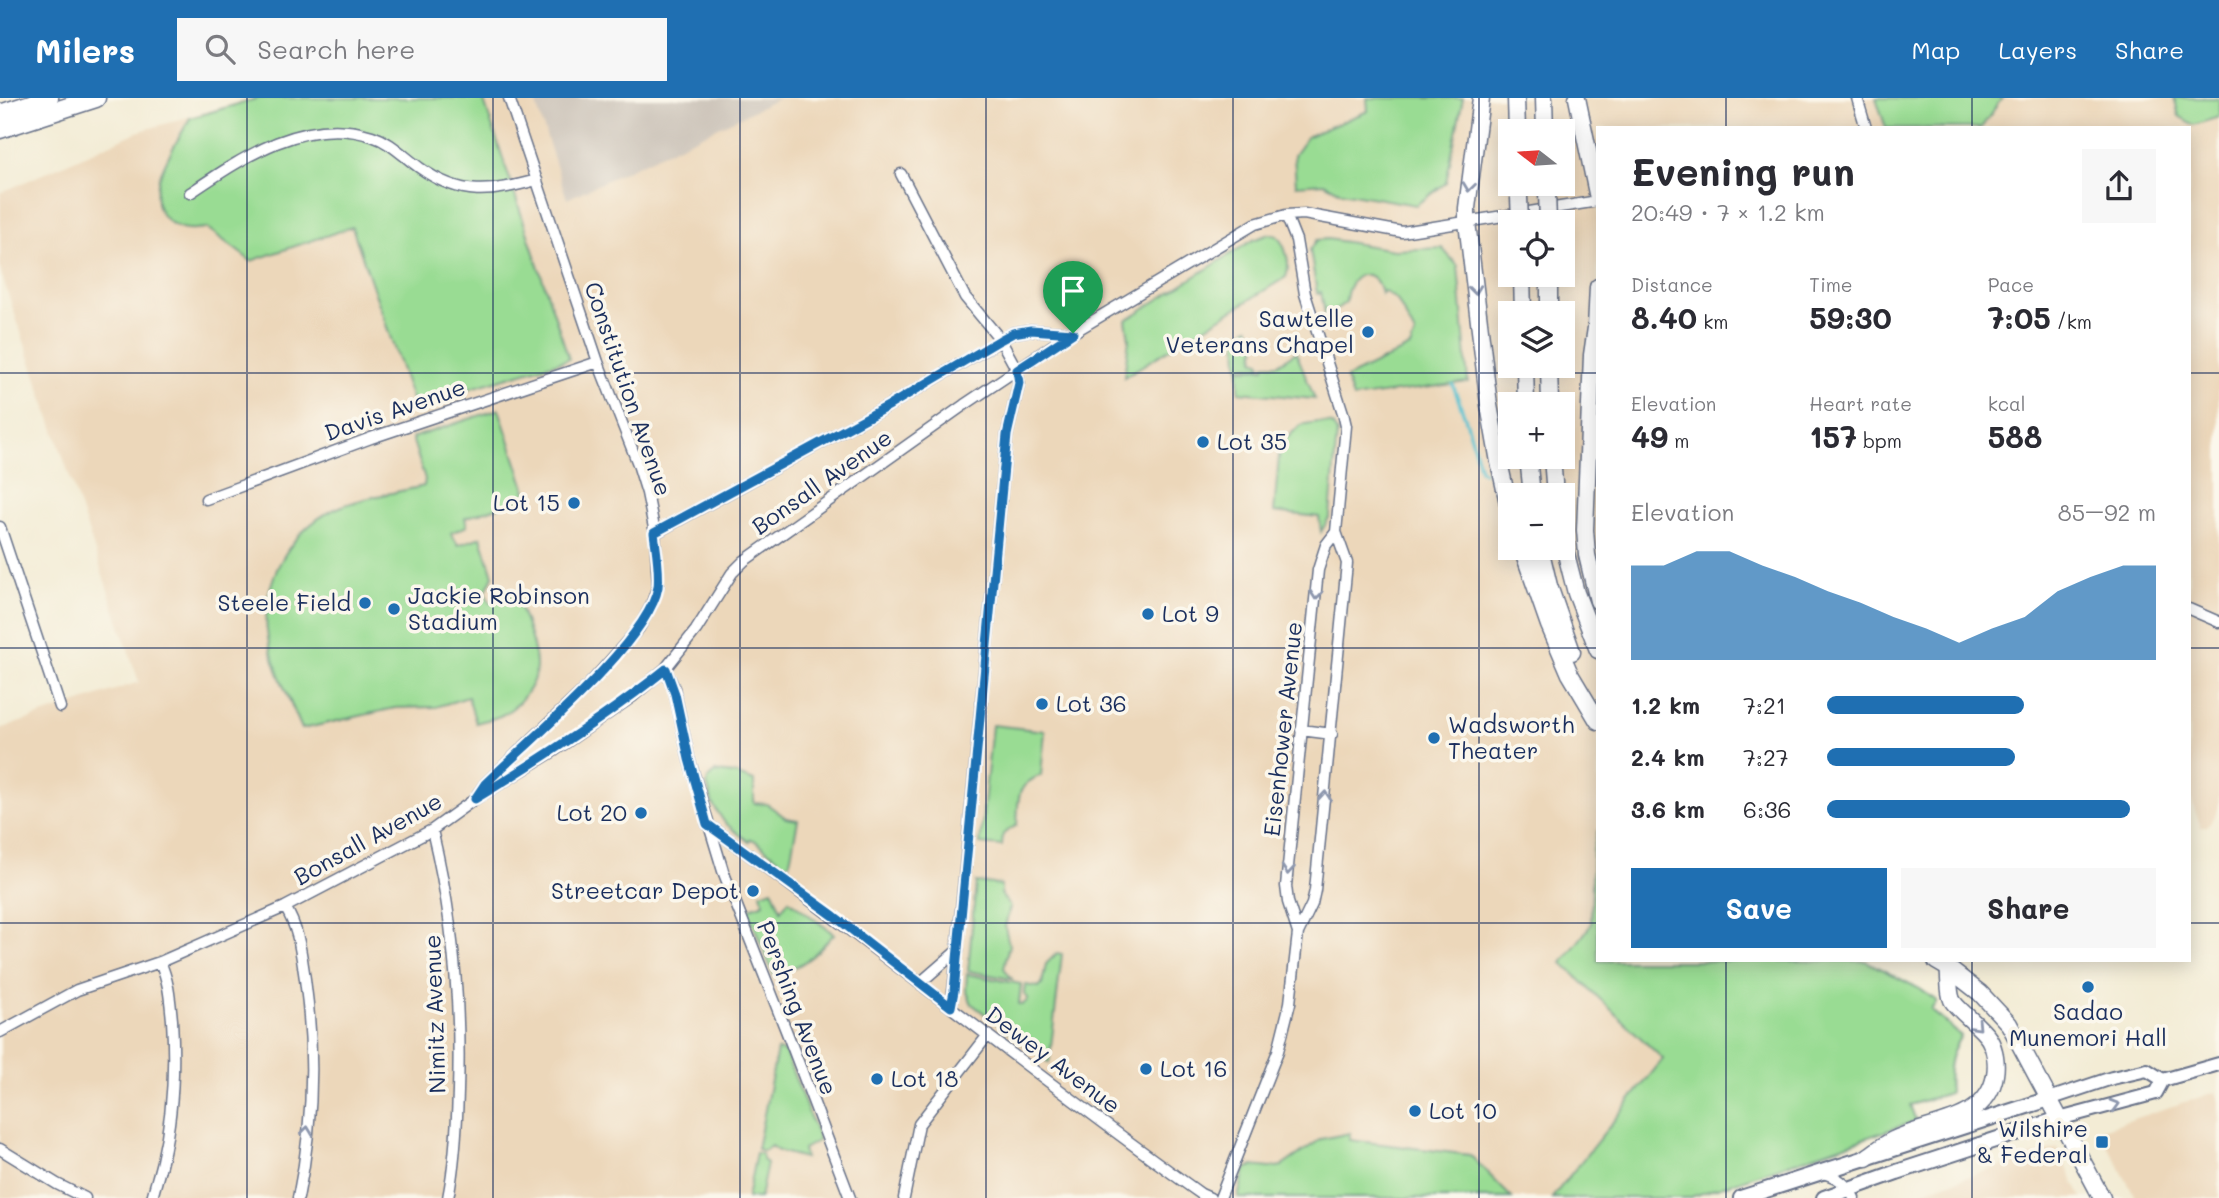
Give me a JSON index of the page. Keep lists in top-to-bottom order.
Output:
{
  "streets": {
    "street": [
      "Constitution Avenue",
      "Davis Avenue",
      "Bonsall Avenue",
      "Eisenhower Avenue",
      "Pershing Avenue",
      "Nimitz Avenue",
      "Dewey Avenue"
    ]
  },
  "crossings": [
    ["Constitution Avenue", "Davis Avenue"],
    ["Constitution Avenue", "Bonsall Avenue"],
    ["Bonsall Avenue", "Eisenhower Avenue"],
    ["Bonsall Avenue", "Pershing Avenue"],
    ["Bonsall Avenue", "Nimitz Avenue"],
    ["Pershing Avenue", "Dewey Avenue"]
  ],
  "places": {
    "other": [
      "Sawtelle Veterans Chapel",
      "Lot 35",
      "Lot 15",
      "Steele Field",
      "Jackie Robinson Stadium",
      "Lot 9",
      "Lot 36",
      "Wadsworth Theater",
      "Lot 20",
      "Streetcar Depot",
      "Sadao Munemori Hall",
      "Lot 16",
      "Lot 18",
      "Lot 10"
    ],
    "transit": ["Wilshire & Federal"]
  },
  "north": "left",
  "page": {
    "header": "Milers",
    "search": "Search here",
    "nav": ["Map", "Layers", "Share"],
    "map_buttons": ["+", "−"],
    "heading": ["Evening run", "20:49 · 7 × 1.2 km"],
    "stats": [
      ["Distance", "8.40 km"],
      ["Time", "59:30"],
      ["Pace", "7:05 /km"],
      ["Elevation", "49 m"],
      ["Heart rate", "157 bpm"],
      ["kcal", "588"]
    ],
    "chart": ["Elevation", "85–92 m"],
    "list": [
      {
        "name": "1.2 km",
        "note": "7:21"
      },
      {
        "name": "2.4 km",
        "note": "7:27"
      },
      {
        "name": "3.6 km",
        "note": "6:36"
      }
    ],
    "buttons": ["Save", "Share"]
  }
}
